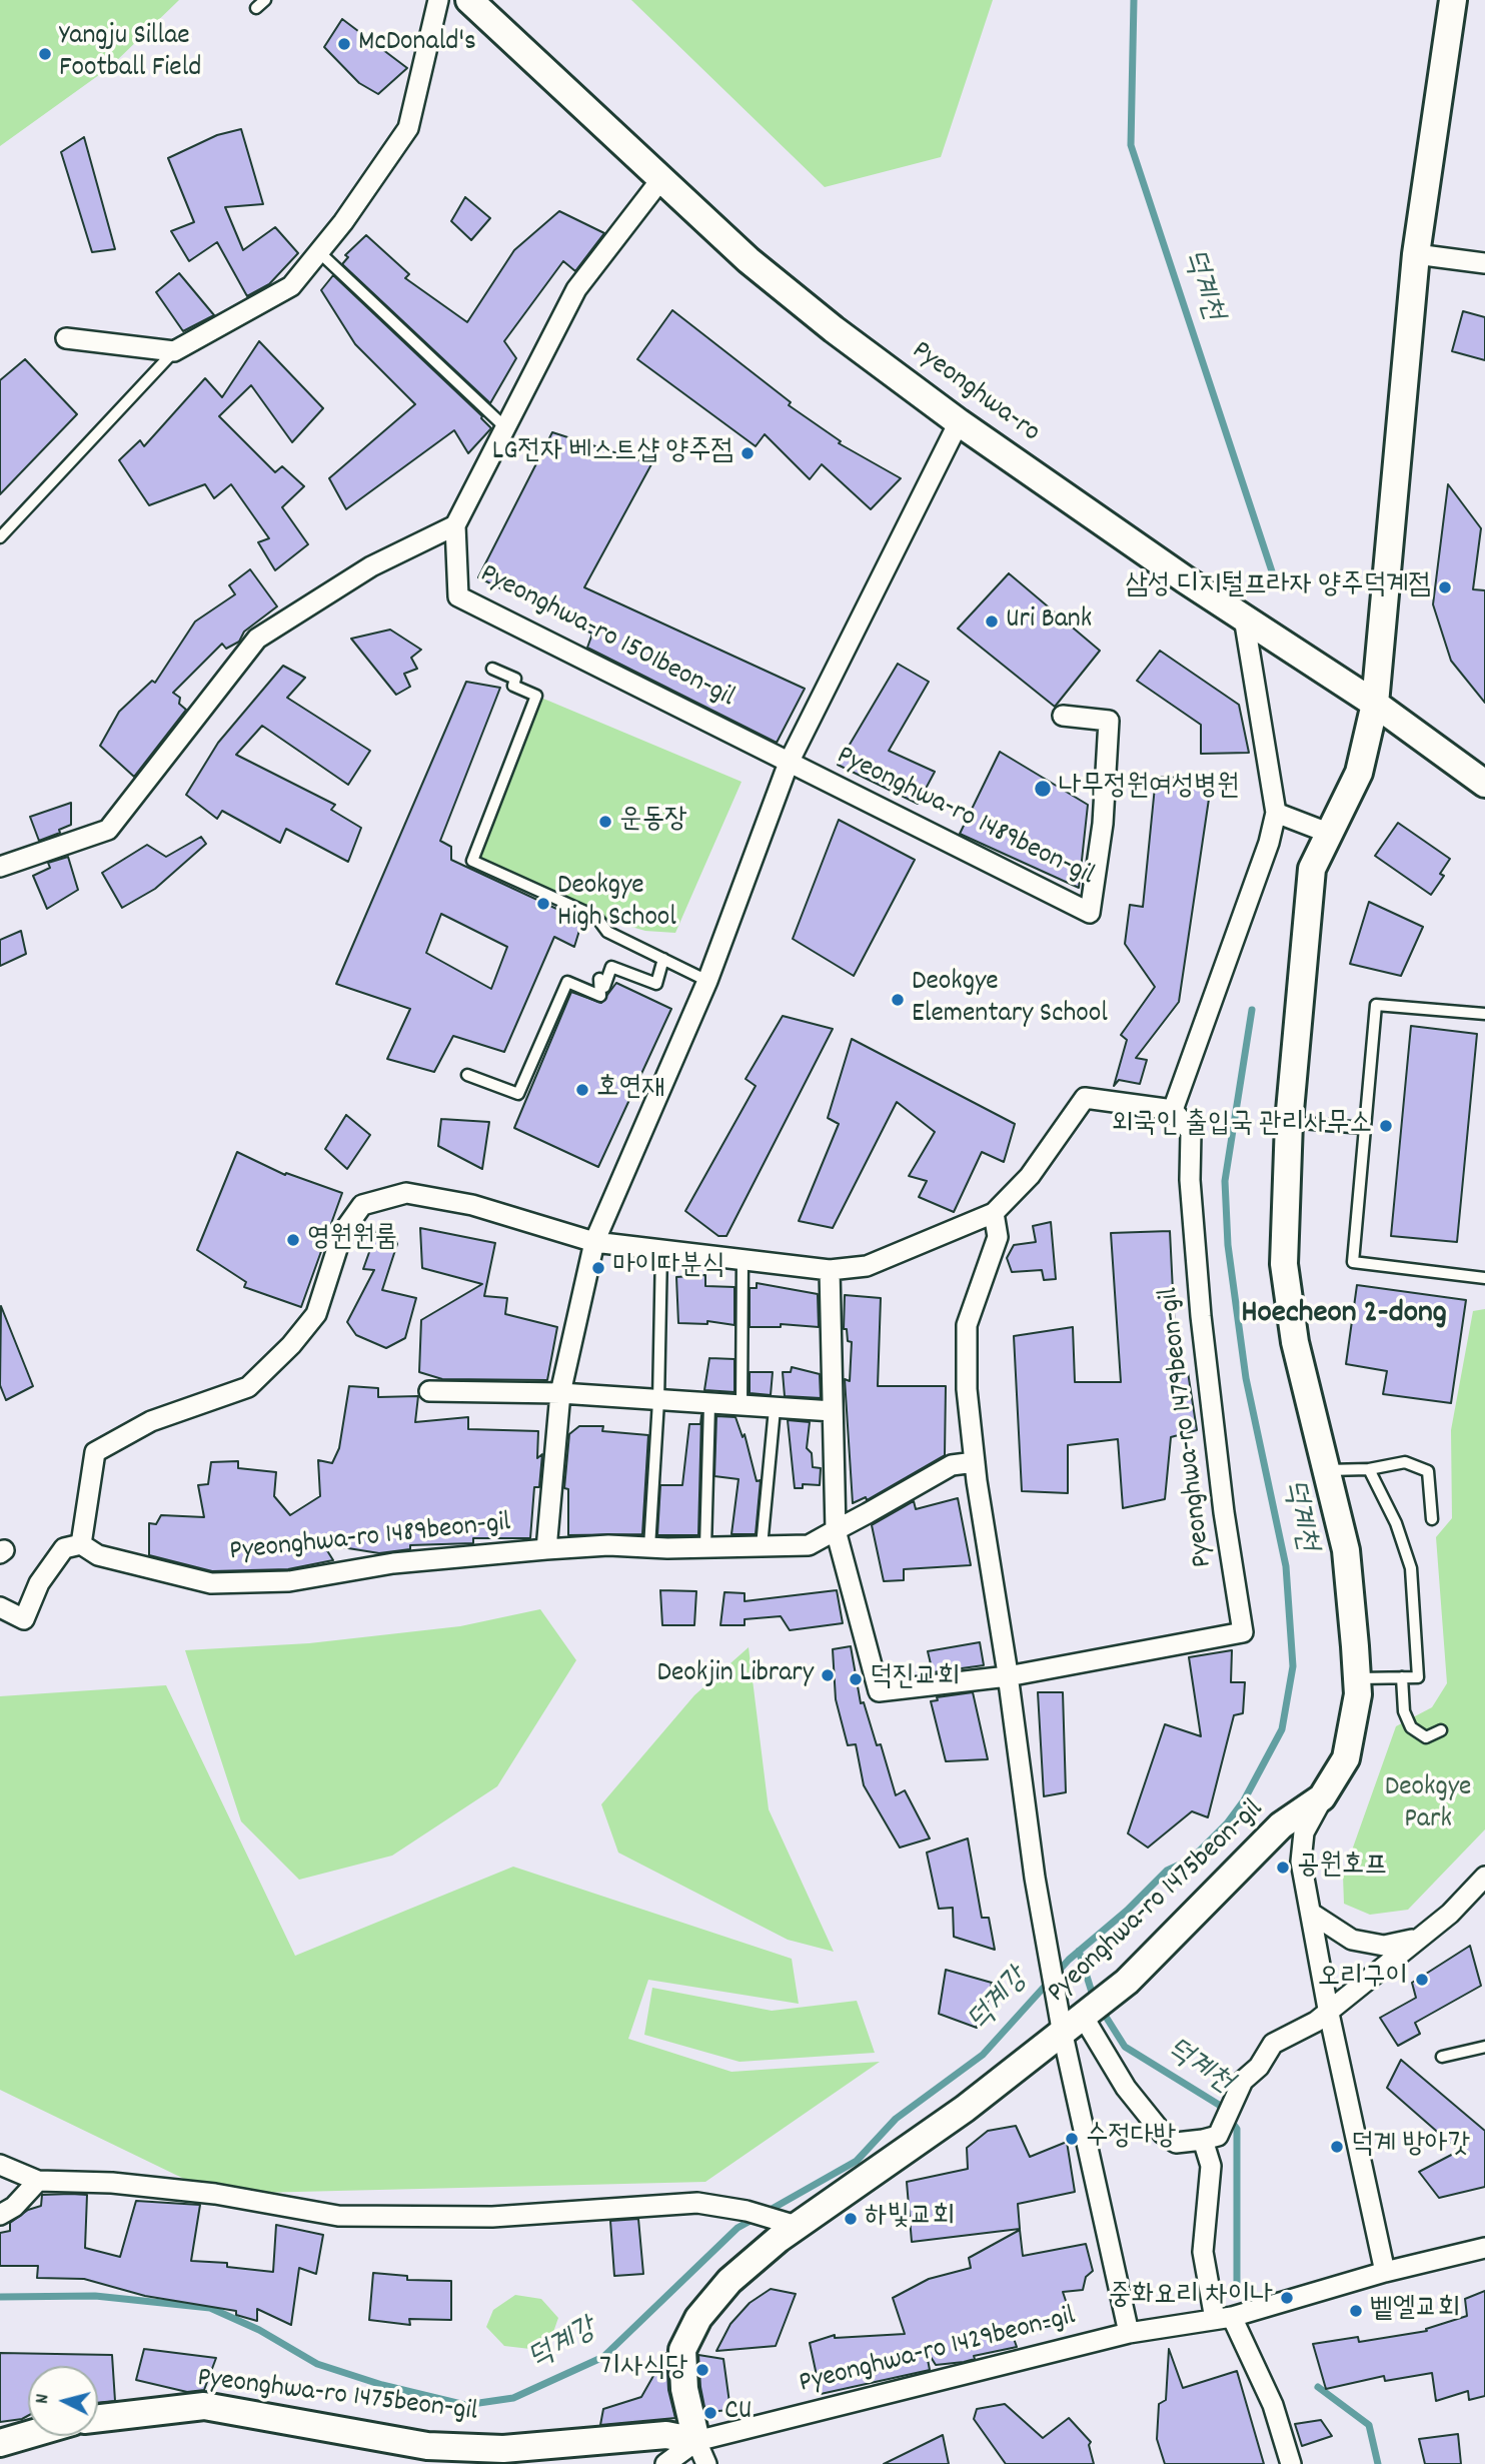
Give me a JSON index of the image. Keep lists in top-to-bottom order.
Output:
{
  "streets": {
    "street": [
      "Pyeonghwa-ro",
      "Pyeonghwa-ro 1501beon-gil",
      "Pyeonghwa-ro 1489beon-gil",
      "Pyeonghwa-ro 1479beon-gil",
      "Pyeonghwa-ro 1475beon-gil",
      "Pyeonghwa-ro 1429beon-gil"
    ]
  },
  "crossings": [
    ["Pyeonghwa-ro", "Pyeonghwa-ro 1489beon-gil"],
    ["Pyeonghwa-ro", "Pyeonghwa-ro 1475beon-gil"],
    ["Pyeonghwa-ro 1501beon-gil", "Pyeonghwa-ro 1489beon-gil"],
    ["Pyeonghwa-ro 1475beon-gil", "Pyeonghwa-ro 1429beon-gil"]
  ],
  "districts": ["Hoecheon 2-dong"],
  "water": ["덕계천", "덕계강"],
  "parks": ["Deokgye Park"],
  "places": [
    "McDonald's",
    "Yangju Sillae Football Field",
    "LG전자 베스트샵 양주점",
    "삼성 디지털프라자 양주덕계점",
    "Uri Bank",
    "나무정원여성병원",
    "운동장",
    "Deokgye High School",
    "Deokgye Elementary School",
    "호연재",
    "외국인 출입국 관리사무소",
    "영원원룸",
    "마이따분식",
    "Deokjin Library",
    "덕진교회",
    "공원호프",
    "오리구이",
    "수정다방",
    "덕계 방아갓",
    "하빛교회",
    "중화요리 차이나",
    "벹엘교회",
    "기사식당",
    "CU"
  ],
  "north": "left"
}
